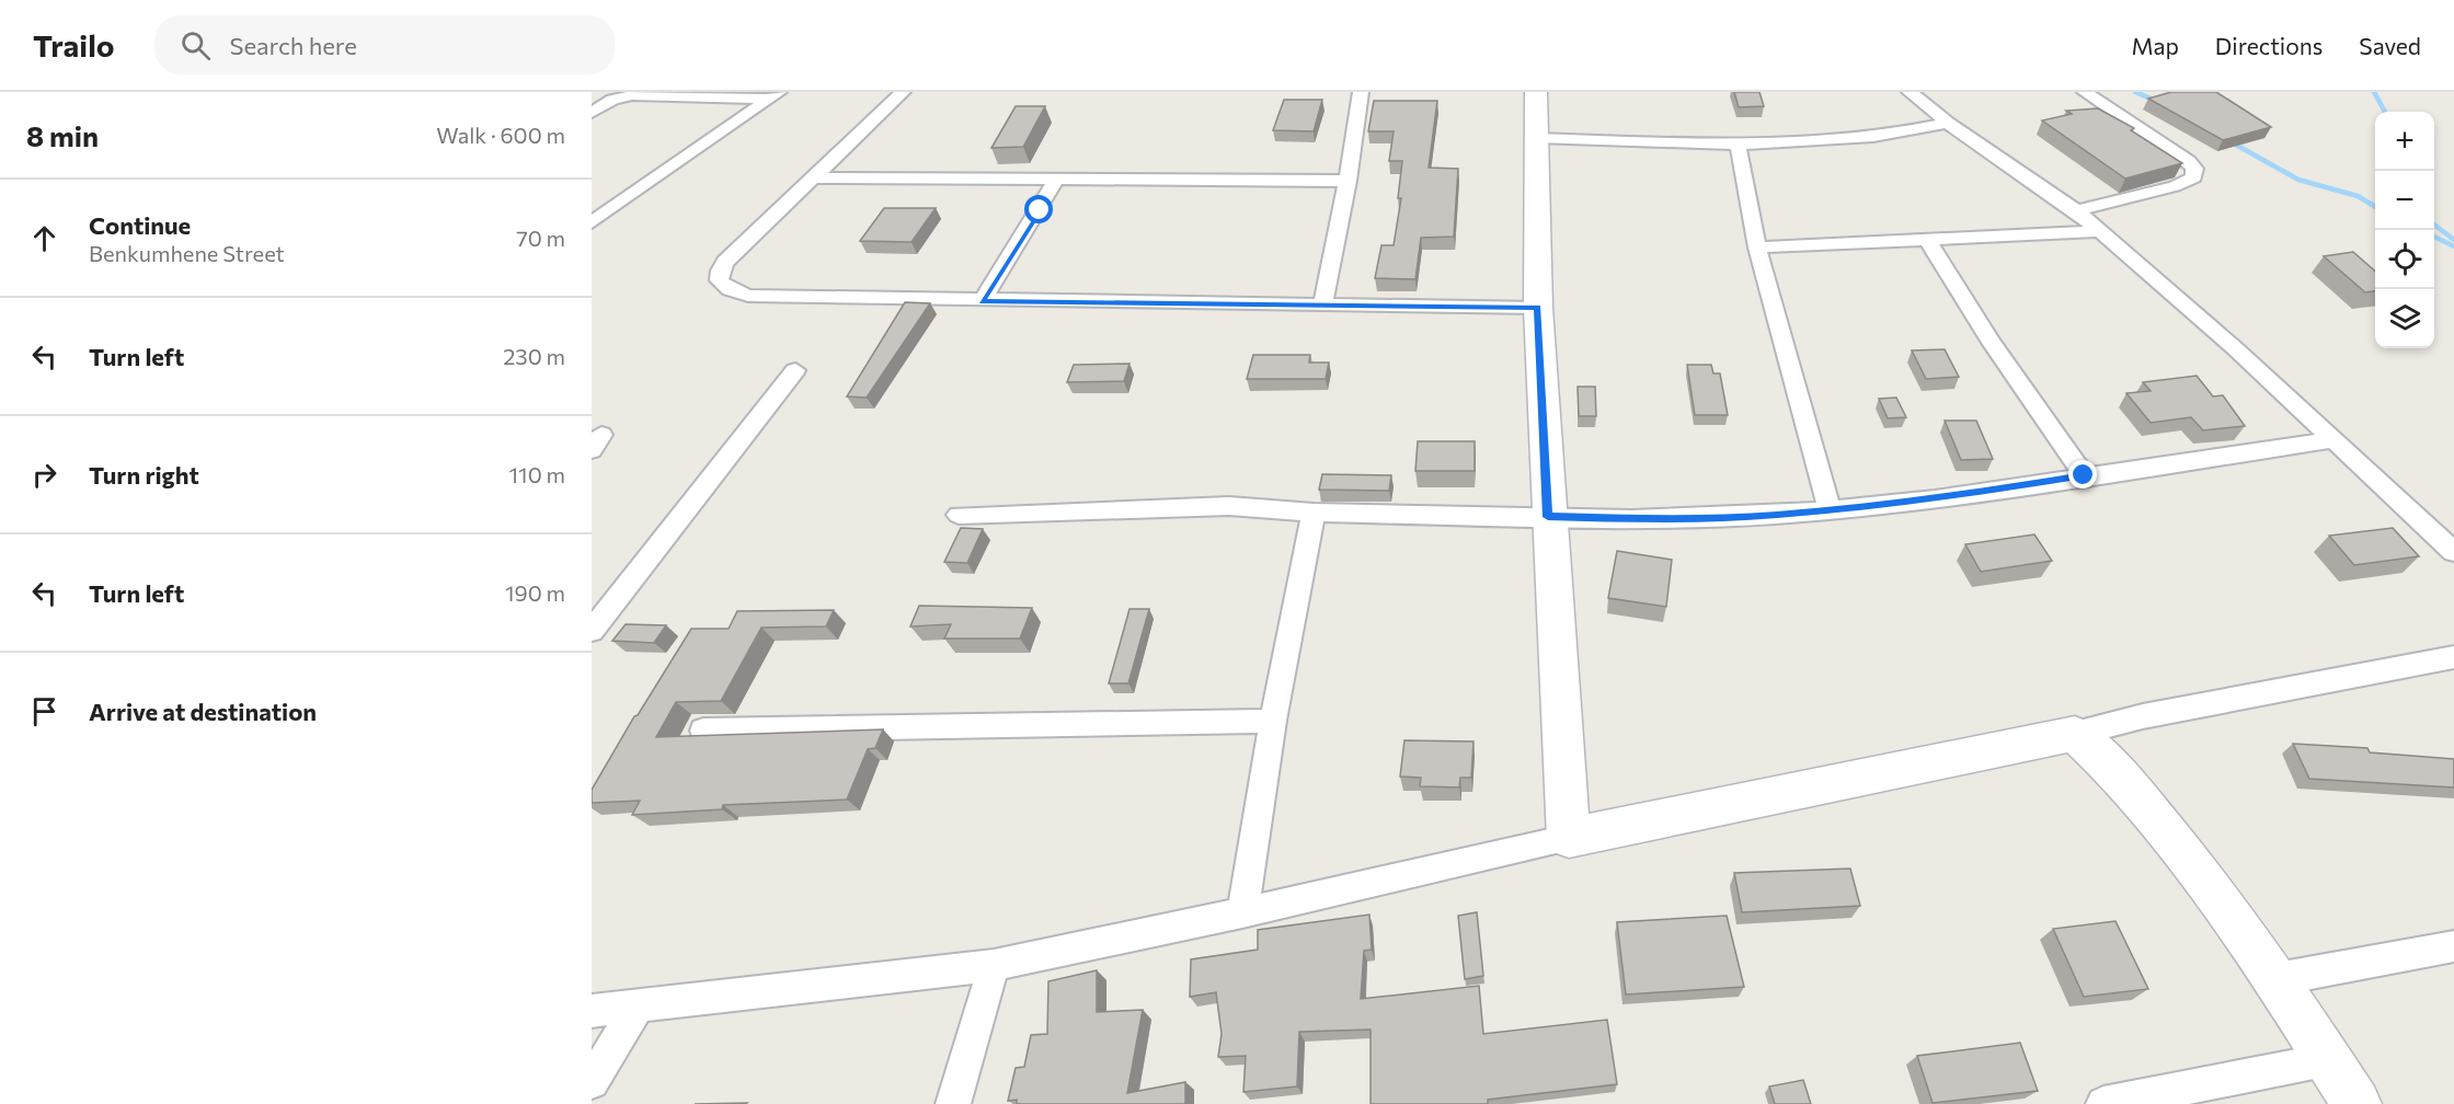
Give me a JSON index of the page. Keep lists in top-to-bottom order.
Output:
{
  "page": {
    "header": "Trailo",
    "search": "Search here",
    "nav": ["Map", "Directions", "Saved"],
    "heading": ["8 min", "Walk · 600 m"],
    "map_buttons": ["+", "−"],
    "list": [
      ["Continue", "Benkumhene Street", "70 m"],
      ["Turn left", "230 m"],
      ["Turn right", "110 m"],
      ["Turn left", "190 m"],
      "Arrive at destination"
    ]
  }
}
